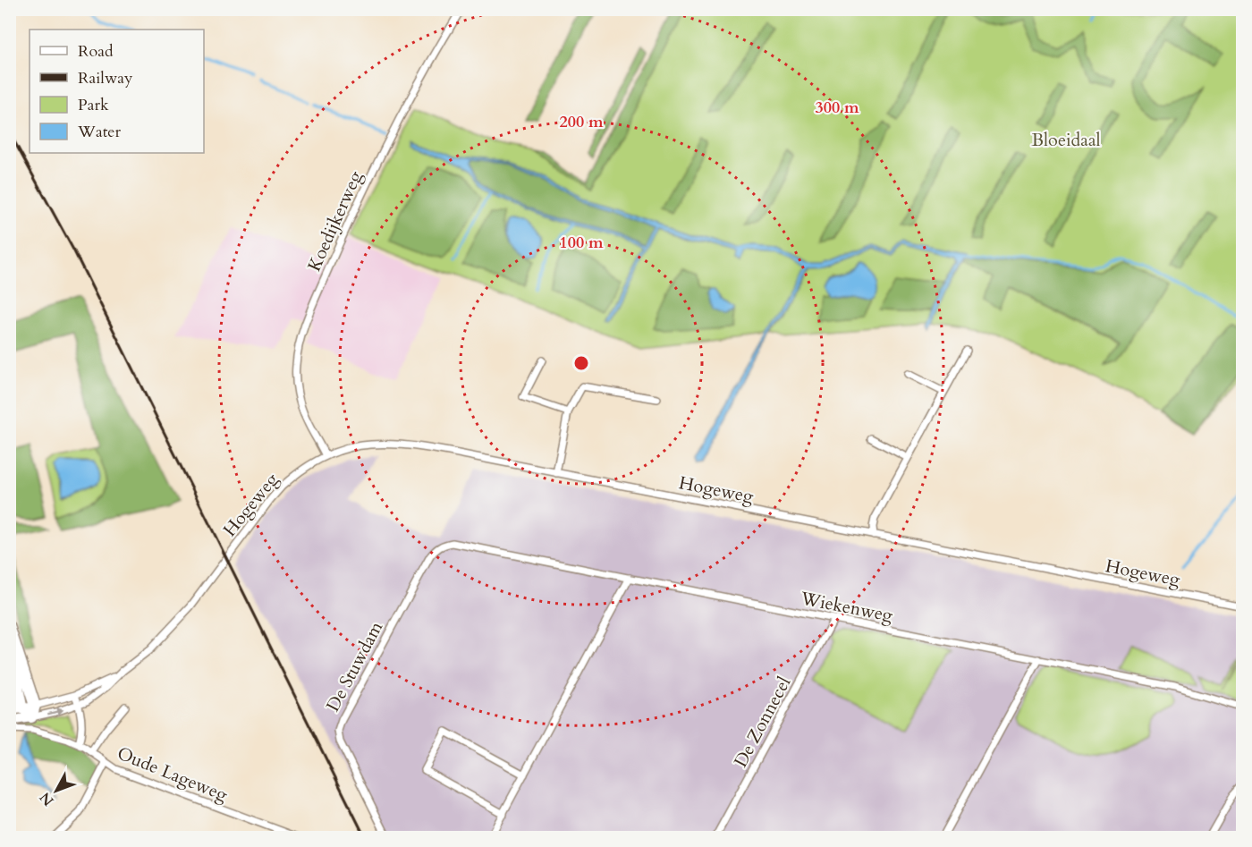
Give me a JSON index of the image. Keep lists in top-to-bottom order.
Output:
{
  "streets": {
    "street": [
      "Koedijkerweg",
      "Hogeweg",
      "Wiekenweg",
      "De Stuwdam",
      "De Zonnecel",
      "Oude Lageweg"
    ]
  },
  "crossings": [
    ["Koedijkerweg", "Hogeweg"],
    ["Wiekenweg", "De Stuwdam"],
    ["Wiekenweg", "De Zonnecel"]
  ],
  "parks": ["Bloeidaal"],
  "legend": [
    "Road",
    "Railway",
    "Park",
    "Water"
  ],
  "north": "bottom left",
  "rings": ["300 m", "200 m", "100 m"]
}
